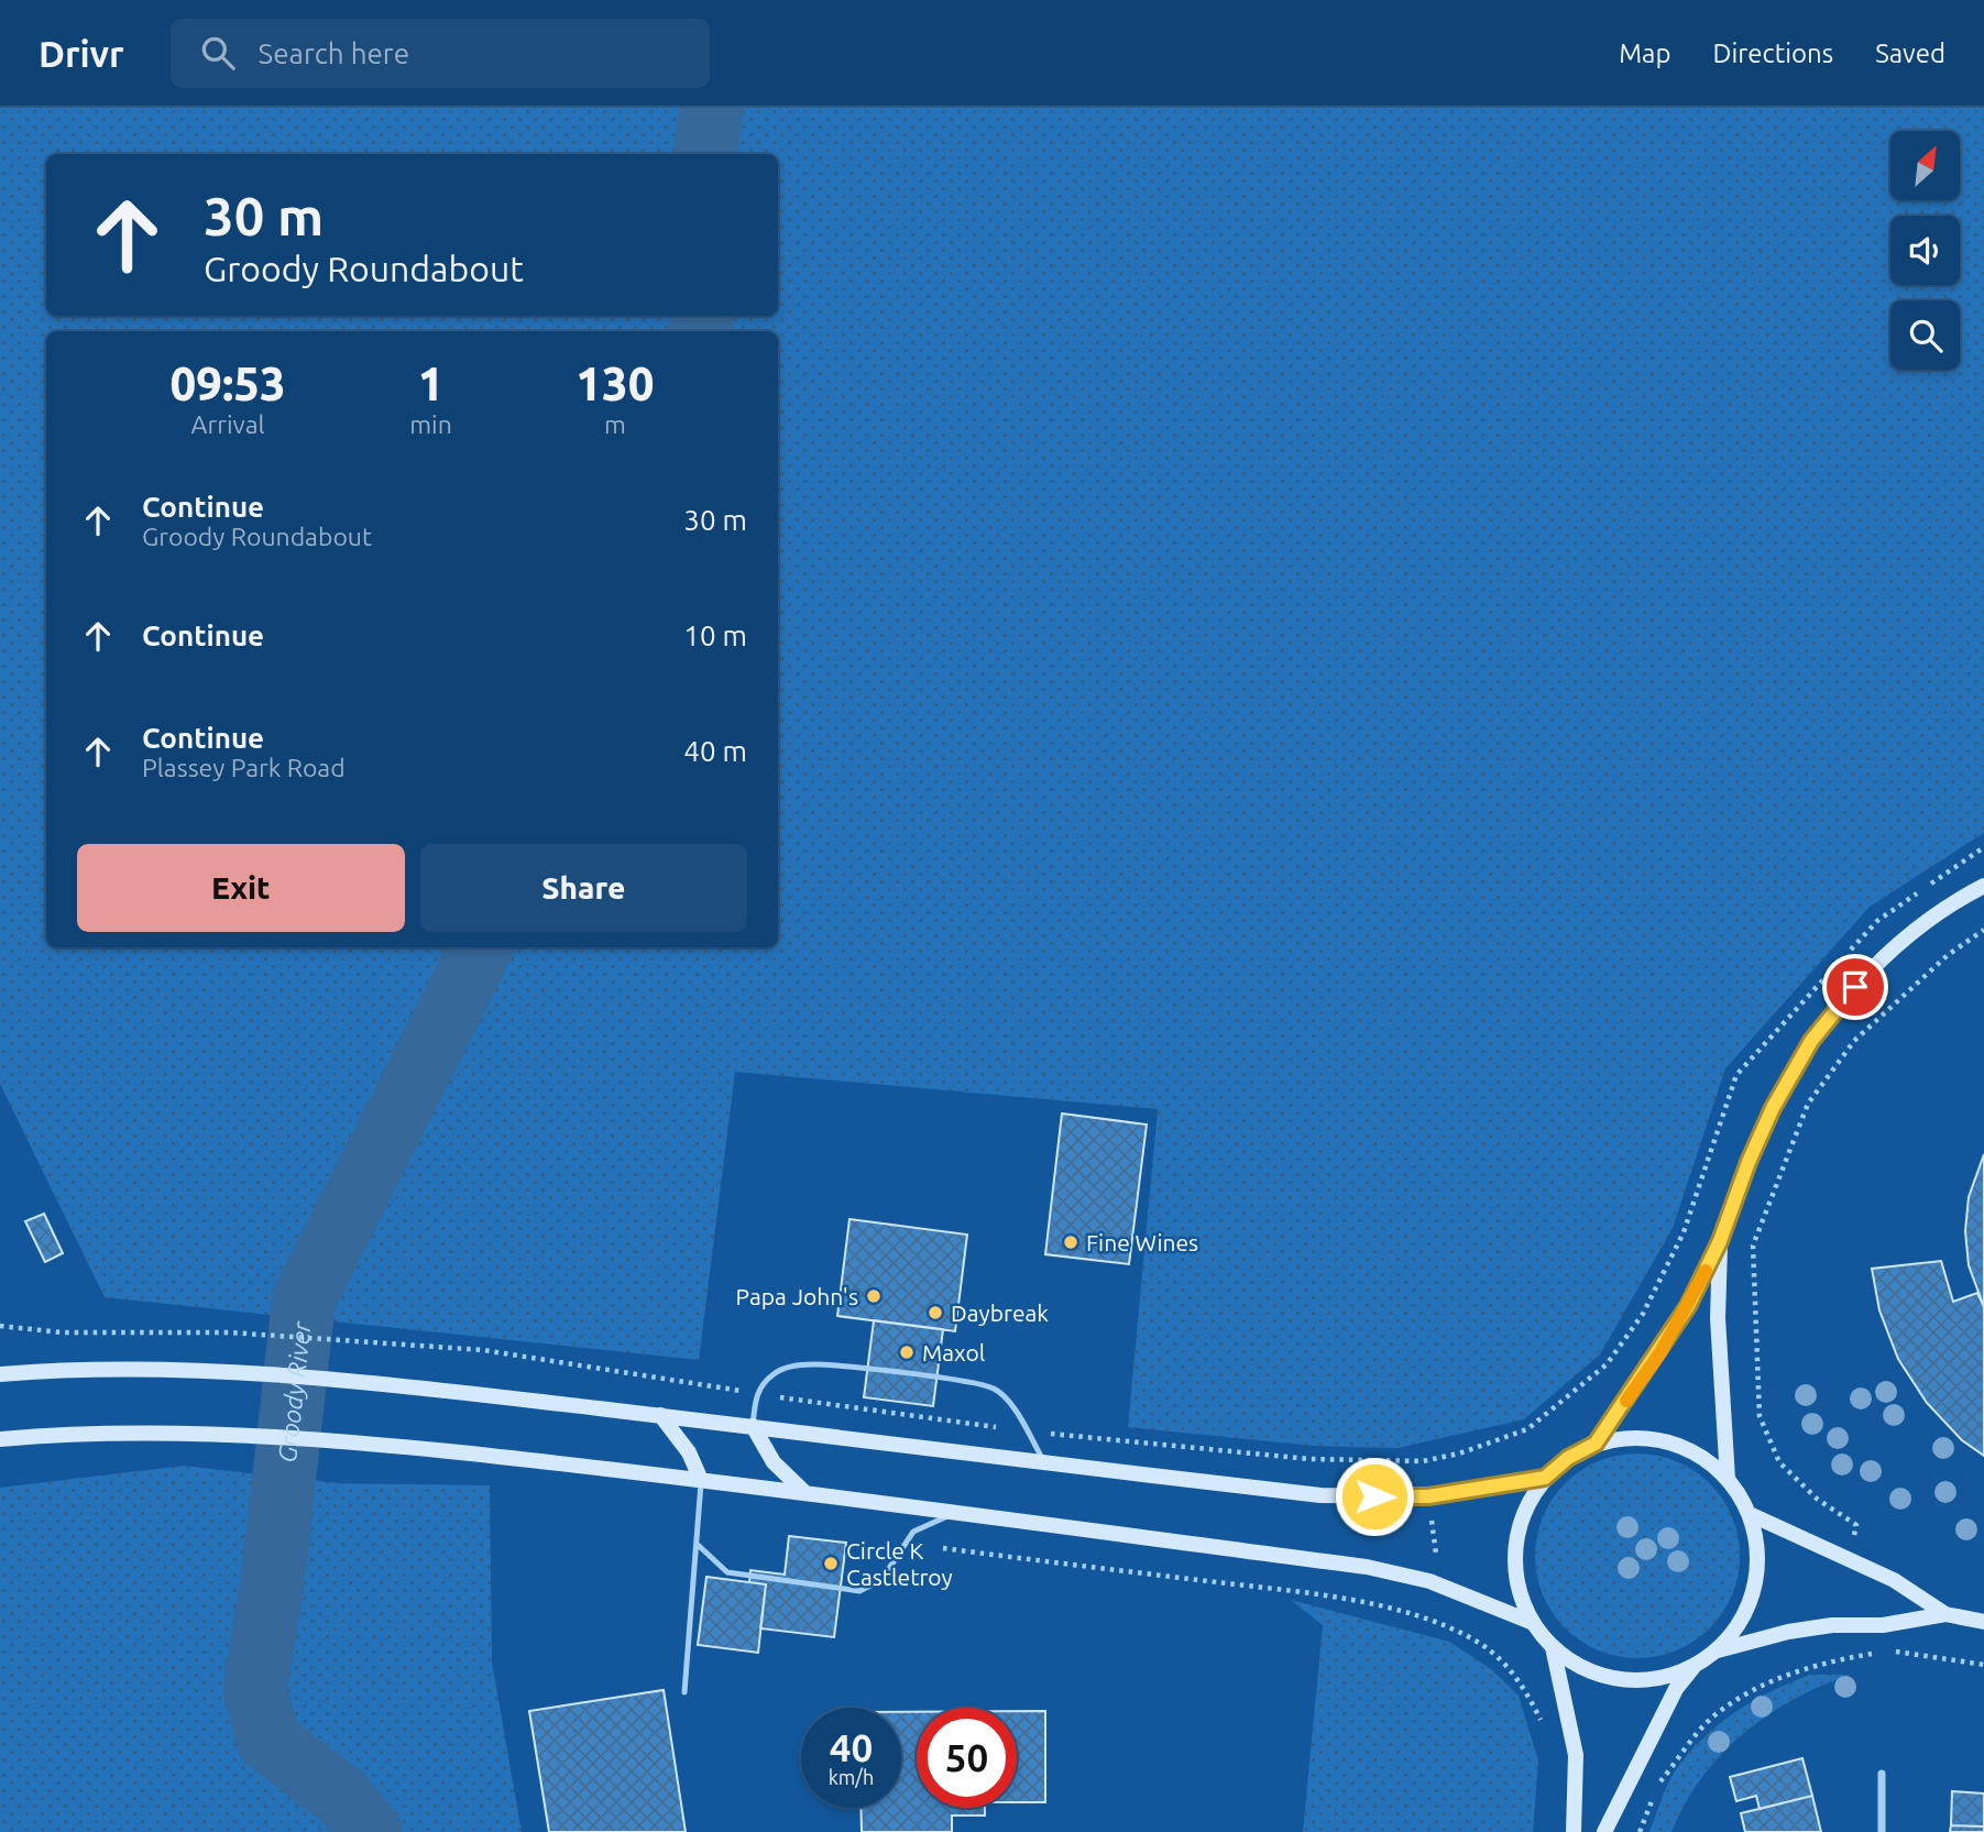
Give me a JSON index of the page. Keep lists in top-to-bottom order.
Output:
{
  "water": ["Groody River"],
  "places": [
    "Fine Wines",
    "Papa John's",
    "Daybreak",
    "Maxol",
    "Circle K Castletroy"
  ],
  "north": "top right",
  "page": {
    "header": "Drivr",
    "search": "Search here",
    "nav": ["Map", "Directions", "Saved"],
    "turn": ["30 m", "Groody Roundabout"],
    "eta": [
      "09:53",
      "Arrival",
      "1",
      "min",
      "130",
      "m"
    ],
    "list": [
      {
        "name": "Continue",
        "note": "Groody Roundabout",
        "value": "30 m"
      },
      {
        "name": "Continue",
        "value": "10 m"
      },
      {
        "name": "Continue",
        "note": "Plassey Park Road",
        "value": "40 m"
      }
    ],
    "buttons": ["Exit", "Share"],
    "speed": "40 km/h",
    "limit": "50"
  }
}
